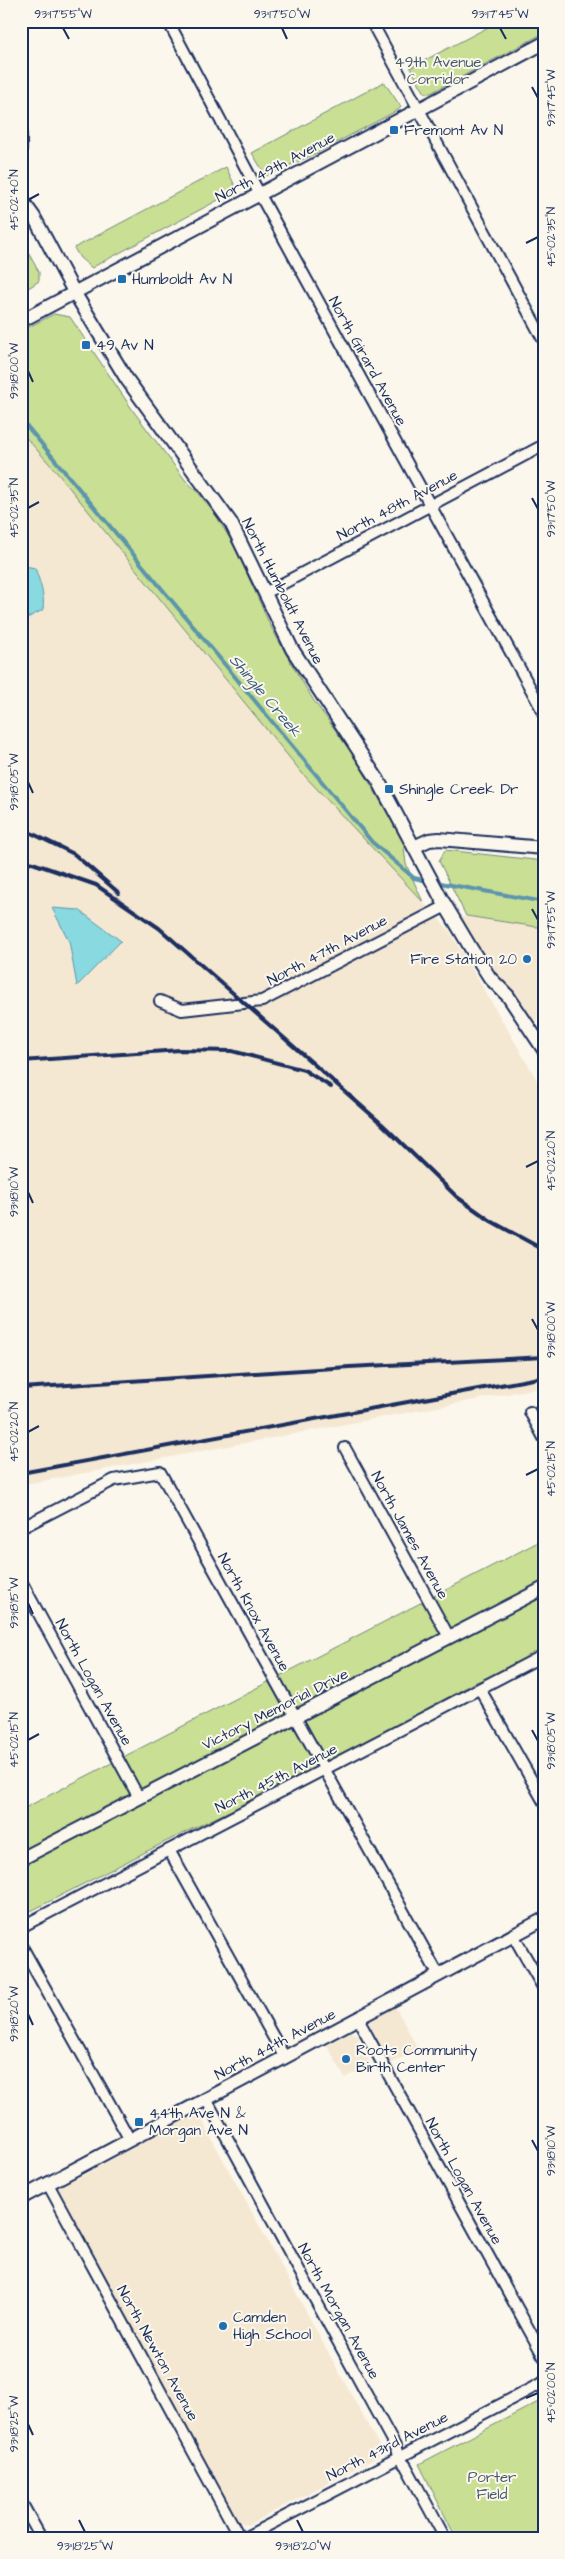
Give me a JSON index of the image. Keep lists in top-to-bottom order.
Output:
{
  "streets": {
    "street": [
      "North 49th Avenue",
      "North Girard Avenue",
      "North 48th Avenue",
      "North Humboldt Avenue",
      "North 47th Avenue",
      "North James Avenue",
      "North Knox Avenue",
      "North Logan Avenue",
      "Victory Memorial Drive",
      "North 45th Avenue",
      "North 44th Avenue",
      "North Morgan Avenue",
      "North Newton Avenue",
      "North 43rd Avenue"
    ]
  },
  "crossings": [
    ["North 49th Avenue", "North Girard Avenue"],
    ["North 49th Avenue", "North Humboldt Avenue"],
    ["North Girard Avenue", "North 48th Avenue"],
    ["North 48th Avenue", "North Humboldt Avenue"],
    ["North Humboldt Avenue", "North 47th Avenue"],
    ["North James Avenue", "Victory Memorial Drive"],
    ["North Knox Avenue", "Victory Memorial Drive"],
    ["North Knox Avenue", "North 45th Avenue"],
    ["North Knox Avenue", "North 44th Avenue"],
    ["North Logan Avenue", "Victory Memorial Drive"],
    ["North Logan Avenue", "North 44th Avenue"],
    ["North 44th Avenue", "North Morgan Avenue"],
    ["North 44th Avenue", "North Newton Avenue"],
    ["North Morgan Avenue", "North 43rd Avenue"]
  ],
  "water": ["Shingle Creek"],
  "parks": ["49th Avenue Corridor", "Porter Field"],
  "places": {
    "transit": [
      "Fremont Av N",
      "Humboldt Av N",
      "49 Av N",
      "Shingle Creek Dr",
      "44th Ave N & Morgan Ave N"
    ],
    "other": ["Fire Station 20", "Roots Community Birth Center", "Camden High School"]
  },
  "coordinates": [
    "93°17'55\"W",
    "93°17'50\"W",
    "93°17'45\"W",
    "45°02'40\"N",
    "45°02'35\"N",
    "93°18'00\"W",
    "93°18'05\"W",
    "45°02'20\"N",
    "93°18'10\"W",
    "45°02'15\"N",
    "93°18'15\"W",
    "93°18'20\"W",
    "45°02'00\"N",
    "93°18'25\"W"
  ]
}
